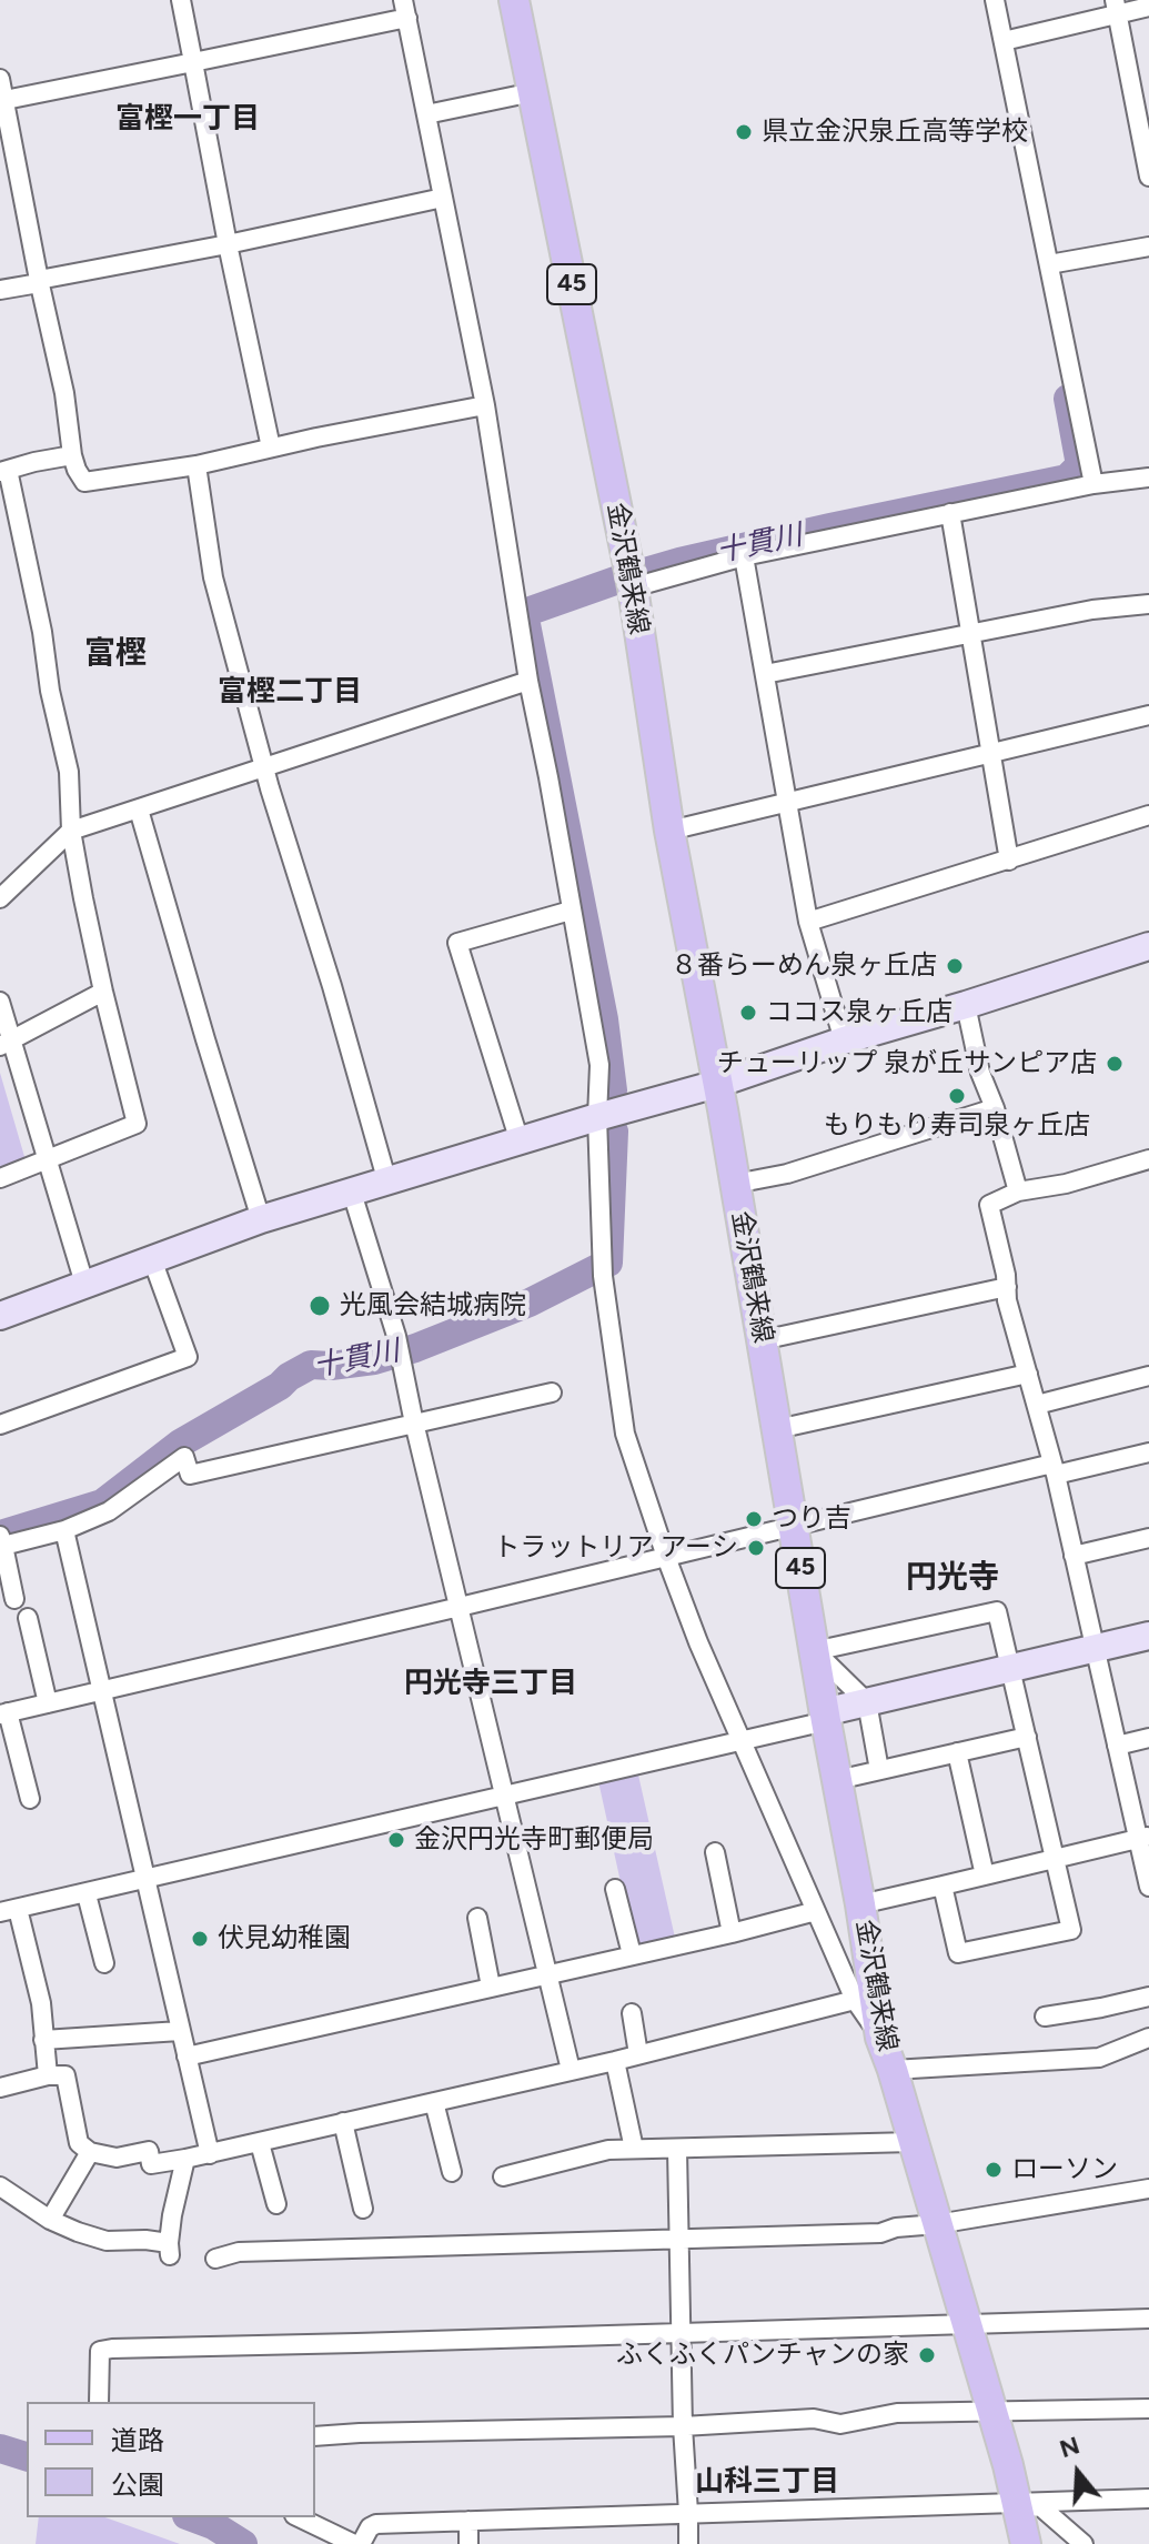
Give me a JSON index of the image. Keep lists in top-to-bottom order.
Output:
{
  "streets": {
    "main road": ["45", "金沢鶴来線"]
  },
  "districts": [
    "富樫一丁目",
    "富樫",
    "富樫二丁目",
    "円光寺",
    "円光寺三丁目",
    "山科三丁目"
  ],
  "water": ["十貫川"],
  "places": [
    "県立金沢泉丘高等学校",
    "８番らーめん泉ヶ丘店",
    "ココス泉ヶ丘店",
    "チューリップ 泉が丘サンピア店",
    "もりもり寿司泉ヶ丘店",
    "光風会結城病院",
    "つり吉",
    "トラットリア アーシ",
    "金沢円光寺町郵便局",
    "伏見幼稚園",
    "ローソン",
    "ふくふくパンチャンの家"
  ],
  "legend": ["道路", "公園"],
  "north": "top"
}
